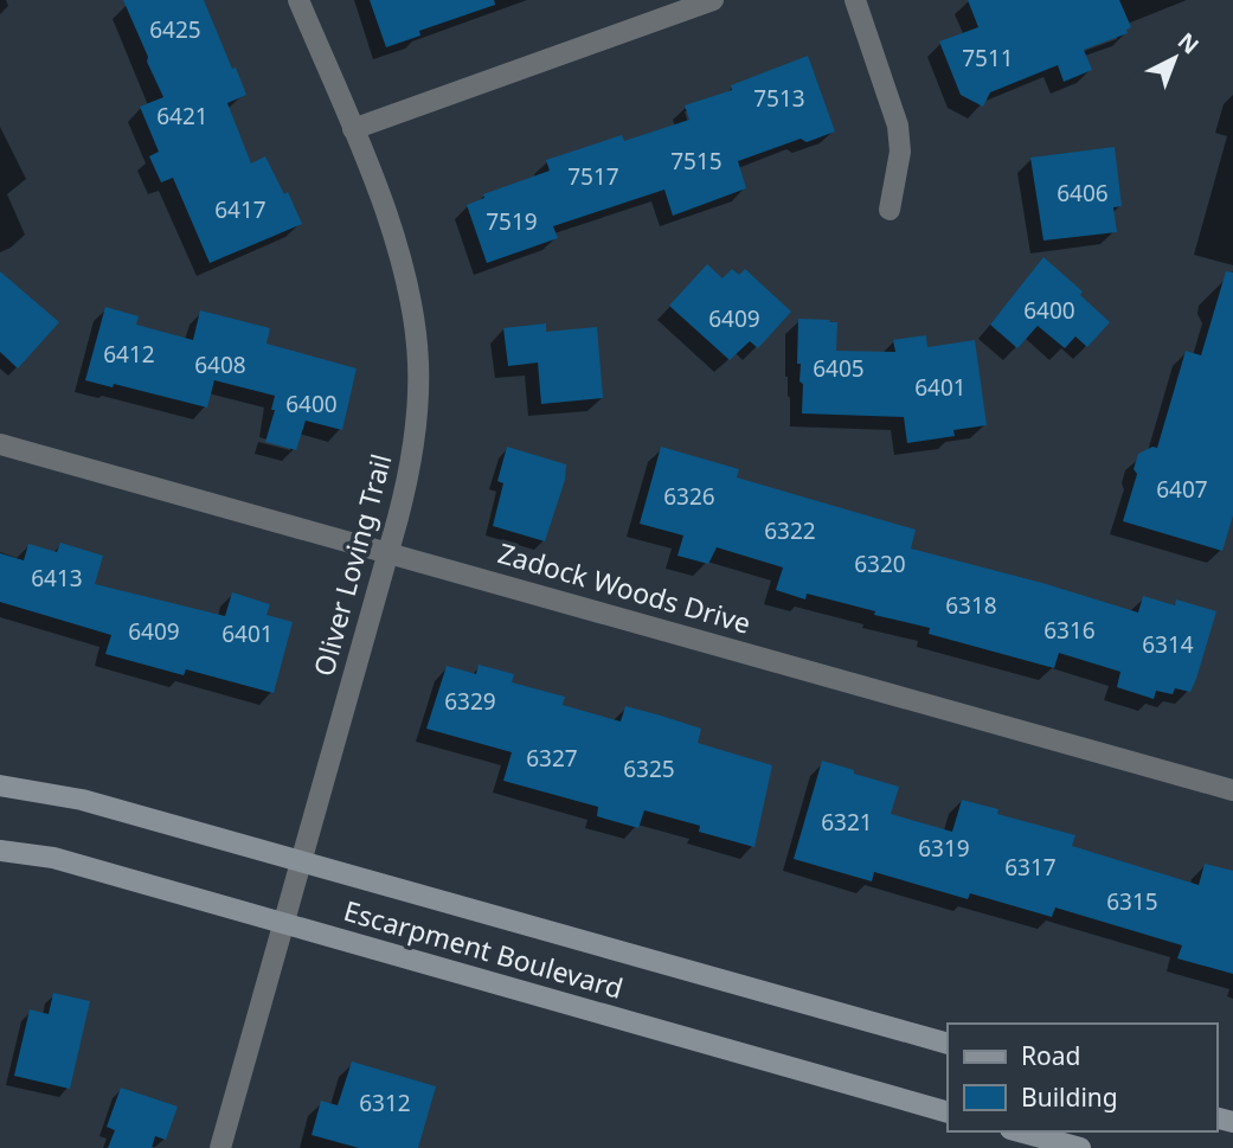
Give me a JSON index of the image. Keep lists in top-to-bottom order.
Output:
{
  "streets": {
    "main road": ["Escarpment Boulevard"],
    "street": ["Oliver Loving Trail", "Zadock Woods Drive"]
  },
  "crossings": [
    ["Oliver Loving Trail", "Zadock Woods Drive"],
    ["Oliver Loving Trail", "Escarpment Boulevard"]
  ],
  "house_numbers": [
    "6425",
    "7511",
    "7513",
    "6421",
    "7515",
    "7517",
    "6406",
    "6417",
    "7519",
    "6400",
    "6409",
    "6412",
    "6408",
    "6405",
    "6401",
    "6400",
    "6407",
    "6326",
    "6322",
    "6320",
    "6413",
    "6318",
    "6316",
    "6409",
    "6401",
    "6314",
    "6329",
    "6327",
    "6325",
    "6321",
    "6319",
    "6317",
    "6315",
    "6312"
  ],
  "legend": ["Road", "Building"],
  "north": "top right"
}
